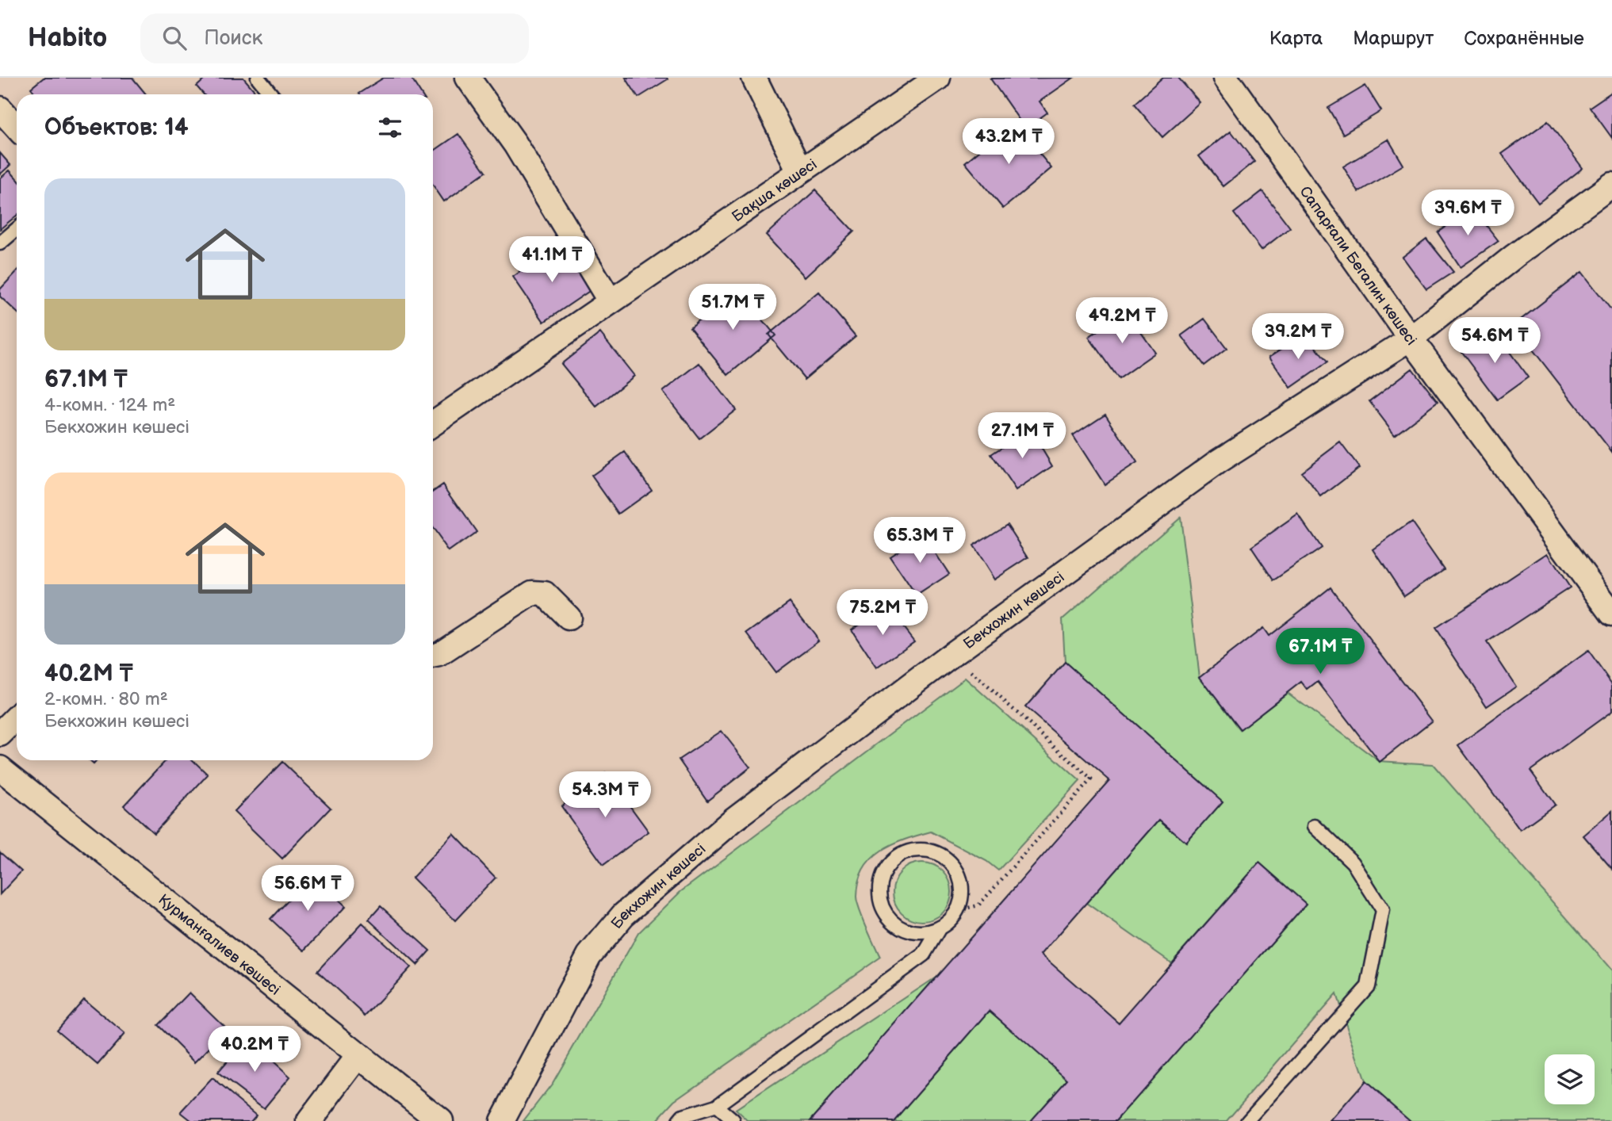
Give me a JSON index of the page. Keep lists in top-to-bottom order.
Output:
{
  "streets": {
    "street": [
      "Бақша көшесі",
      "Сапарғали Бегалин көшесі",
      "Бекхожин көшесі",
      "Қурманғалиев көшесі"
    ]
  },
  "crossings": [
    ["Сапарғали Бегалин көшесі", "Бекхожин көшесі"]
  ],
  "page": {
    "header": "Habito",
    "search": "Поиск",
    "nav": ["Карта", "Маршрут", "Сохранённые"],
    "heading": "Объектов: 14",
    "price": [
      "43.2M ₸",
      "39.6M ₸",
      "41.1M ₸",
      "51.7M ₸",
      "49.2M ₸",
      "39.2M ₸",
      "54.6M ₸",
      "27.1M ₸",
      "65.3M ₸",
      "75.2M ₸",
      "67.1M ₸",
      "54.3M ₸",
      "56.6M ₸",
      "40.2M ₸"
    ],
    "list": [
      {
        "name": "67.1M ₸",
        "note": "4-комн. · 124 m² · Бекхожин көшесі"
      },
      {
        "name": "40.2M ₸",
        "note": "2-комн. · 80 m² · Бекхожин көшесі"
      }
    ]
  }
}
